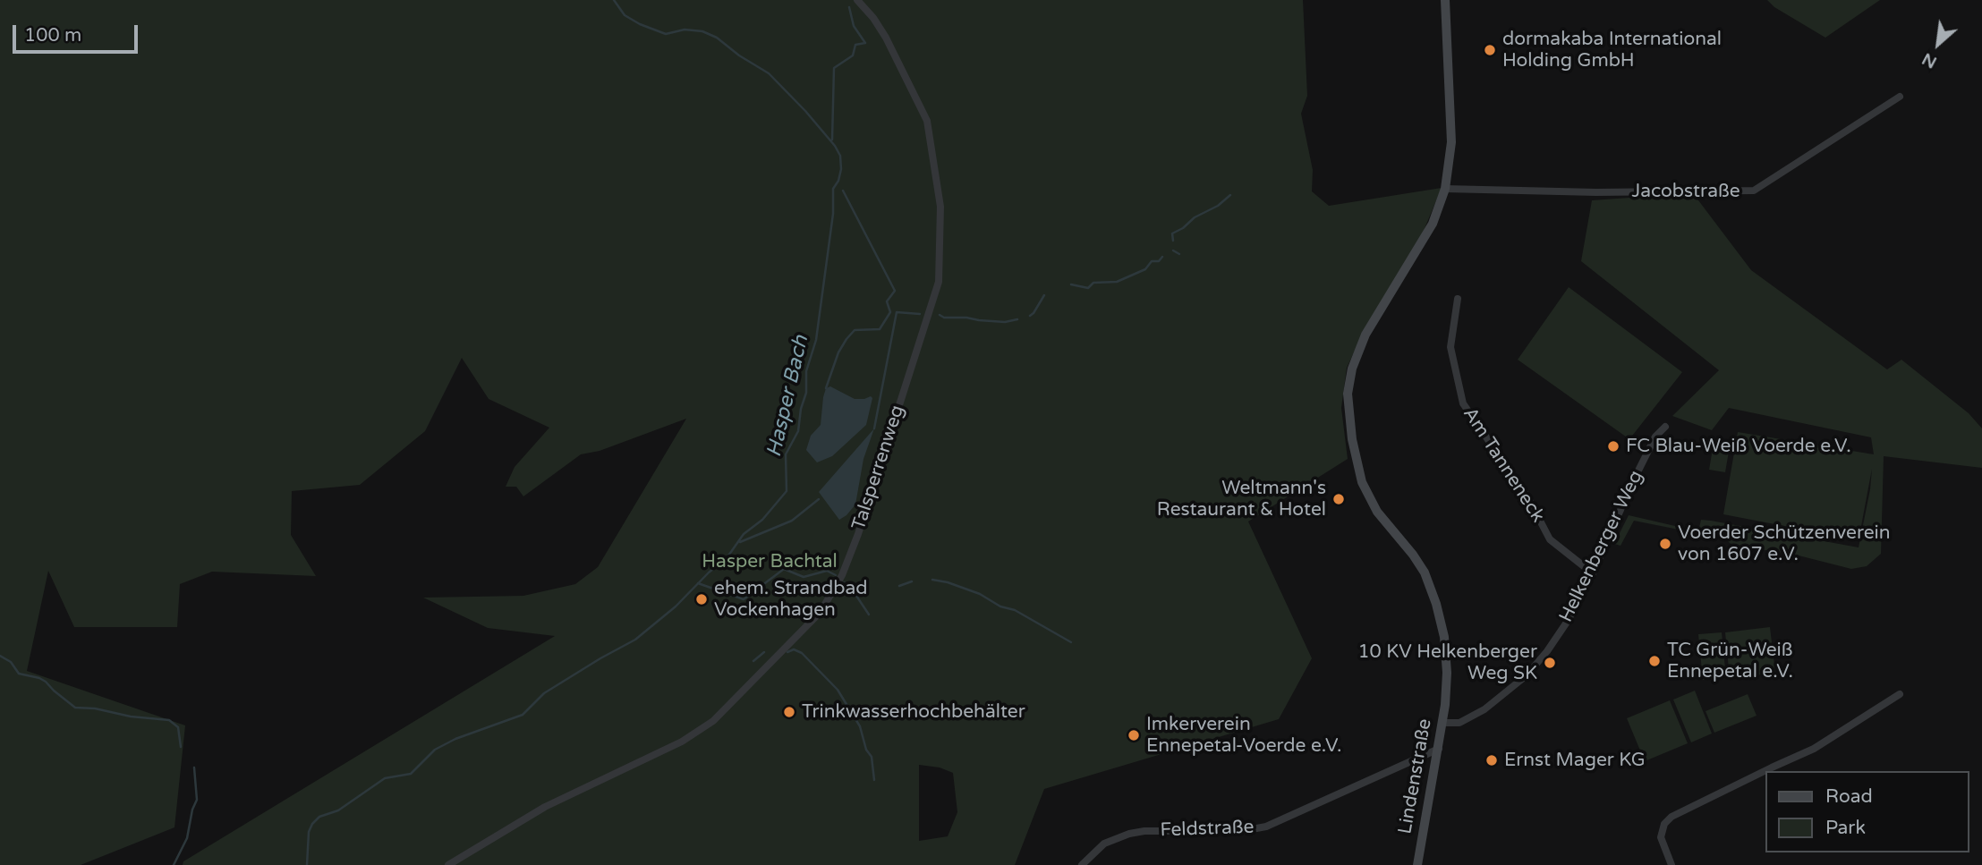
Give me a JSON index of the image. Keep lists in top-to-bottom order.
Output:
{
  "streets": {
    "main road": ["Lindenstraße"],
    "street": [
      "Jacobstraße",
      "Am Tanneneck",
      "Talsperrenweg",
      "Helkenberger Weg",
      "Feldstraße"
    ]
  },
  "crossings": [
    ["Jacobstraße", "Lindenstraße"],
    ["Am Tanneneck", "Helkenberger Weg"],
    ["Helkenberger Weg", "Lindenstraße"],
    ["Lindenstraße", "Feldstraße"]
  ],
  "water": ["Hasper Bach"],
  "parks": ["Hasper Bachtal"],
  "places": [
    "dormakaba International Holding GmbH",
    "FC Blau-Weiß Voerde e.V.",
    "Weltmann's Restaurant & Hotel",
    "Voerder Schützenverein von 1607 e.V.",
    "ehem. Strandbad Vockenhagen",
    "TC Grün-Weiß Ennepetal e.V.",
    "10 KV Helkenberger Weg SK",
    "Trinkwasserhochbehälter",
    "Imkerverein Ennepetal-Voerde e.V.",
    "Ernst Mager KG"
  ],
  "legend": ["Road", "Park"],
  "scale_bar": "100 m",
  "north": "bottom left"
}
